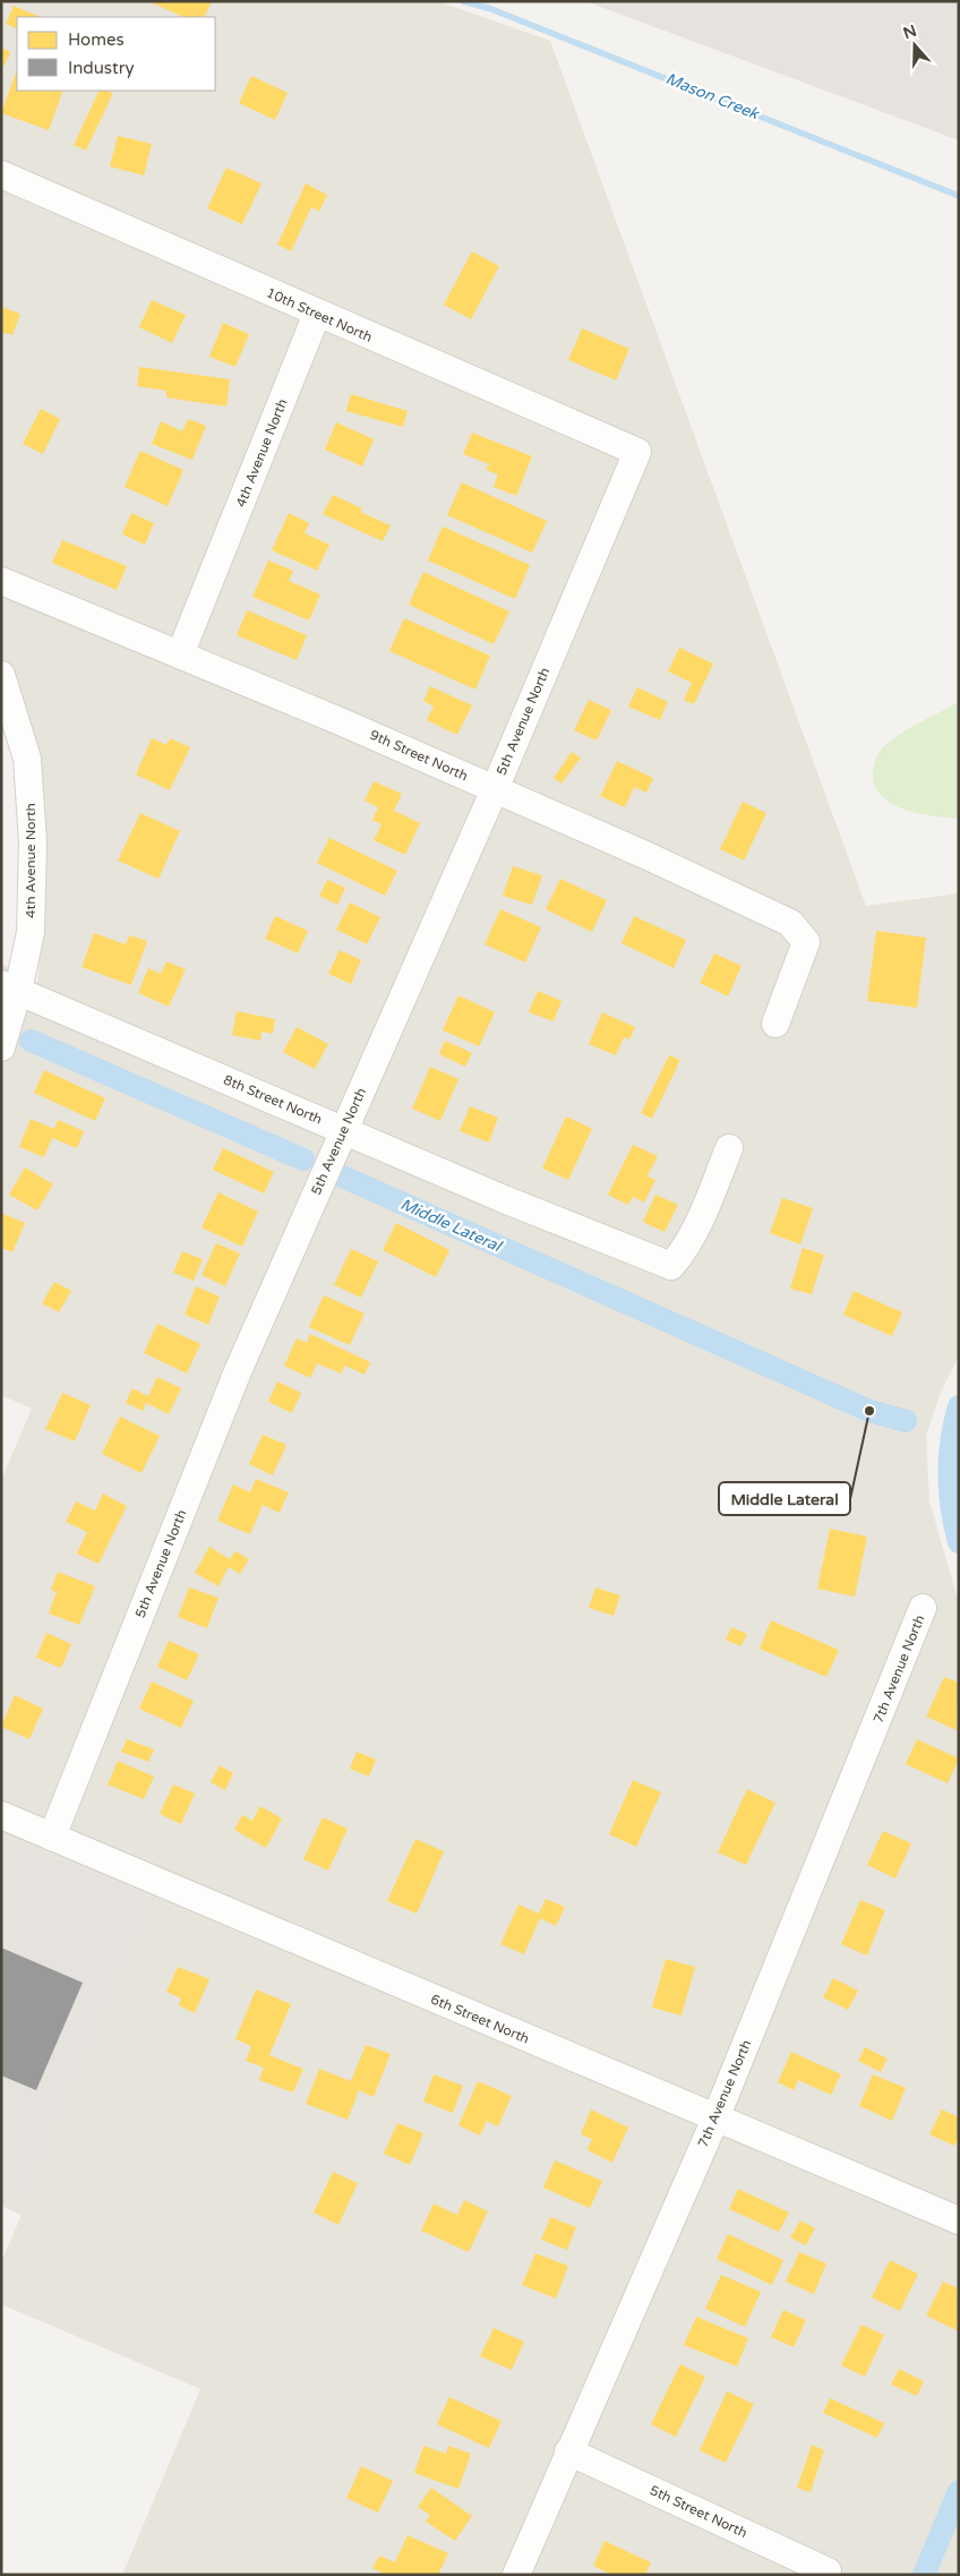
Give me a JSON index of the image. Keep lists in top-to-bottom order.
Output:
{
  "streets": {
    "street": [
      "10th Street North",
      "4th Avenue North",
      "5th Avenue North",
      "9th Street North",
      "8th Street North",
      "7th Avenue North",
      "6th Street North",
      "5th Street North"
    ]
  },
  "crossings": [
    ["10th Street North", "4th Avenue North"],
    ["10th Street North", "5th Avenue North"],
    ["4th Avenue North", "9th Street North"],
    ["4th Avenue North", "8th Street North"],
    ["5th Avenue North", "9th Street North"],
    ["5th Avenue North", "8th Street North"],
    ["5th Avenue North", "6th Street North"],
    ["7th Avenue North", "6th Street North"],
    ["7th Avenue North", "5th Street North"]
  ],
  "water": ["Mason Creek", "Middle Lateral"],
  "places": ["Middle Lateral"],
  "legend": ["Homes", "Industry"],
  "north": "top"
}
